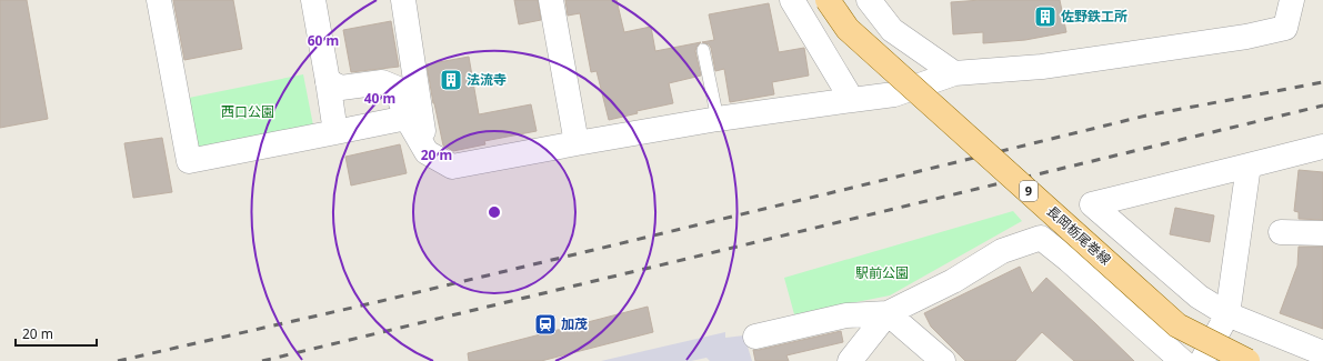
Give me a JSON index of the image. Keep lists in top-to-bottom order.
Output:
{
  "streets": {
    "main road": ["9", "長岡栃尾巻線"]
  },
  "parks": ["西口公園", "駅前公園"],
  "places": {
    "building": ["佐野鉄工所", "法流寺"],
    "station": ["加茂"]
  },
  "scale_bar": "20 m",
  "rings": ["60 m", "40 m", "20 m"]
}
